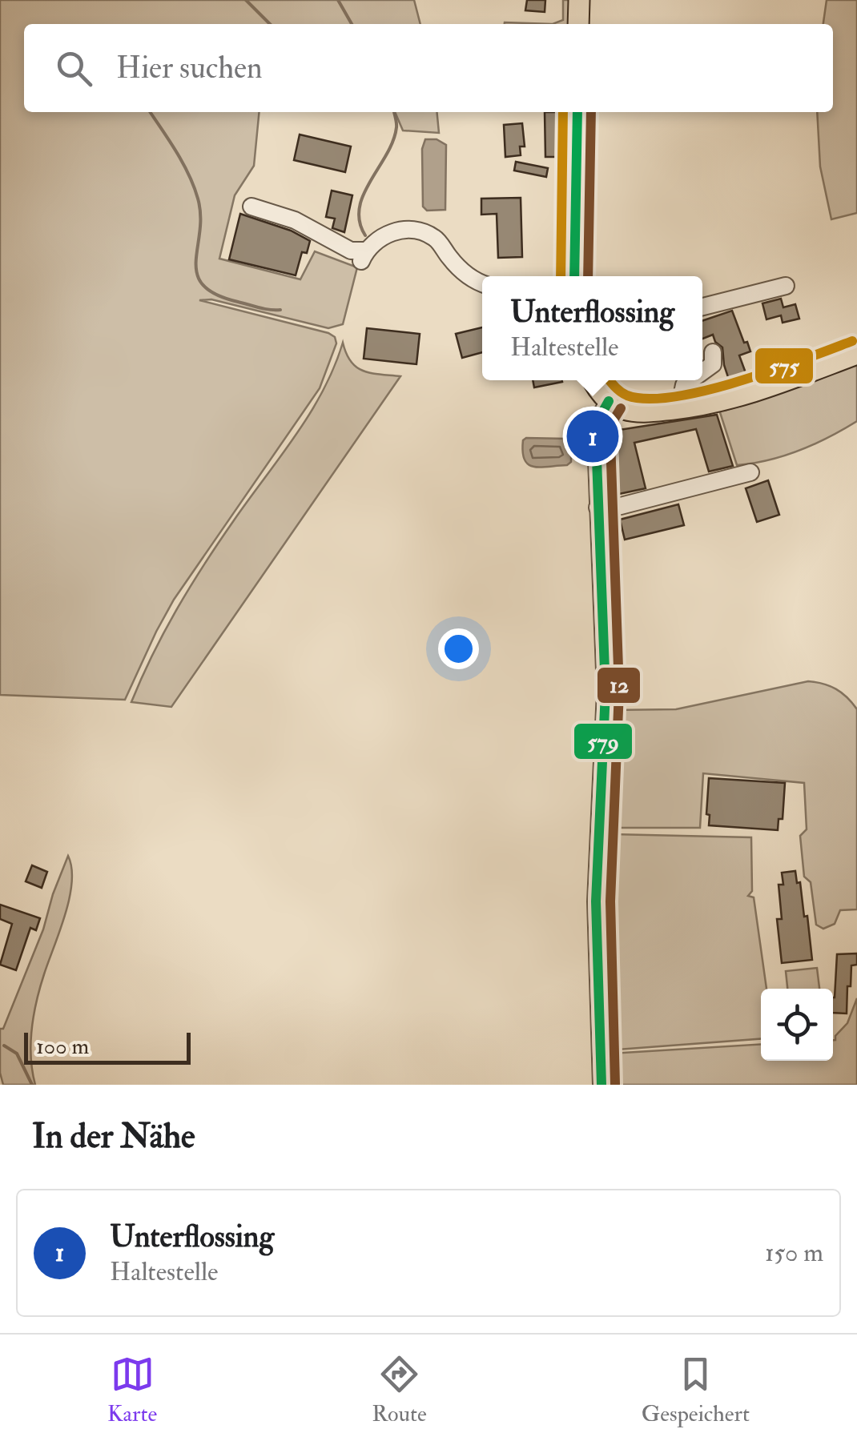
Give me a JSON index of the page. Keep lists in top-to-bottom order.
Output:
{
  "lines": ["transit line 579", "transit line 12", "transit line 575"],
  "scale_bar": "100 m",
  "page": {
    "search": "Hier suchen",
    "popup": ["Unterflossing", "Haltestelle"],
    "pins": "1",
    "scale": "100 m",
    "heading": "In der Nähe",
    "list": [
      {
        "mark": "1",
        "name": "Unterflossing",
        "note": "Haltestelle",
        "value": "150 m"
      }
    ],
    "nav": ["Karte", "Route", "Gespeichert"]
  }
}
